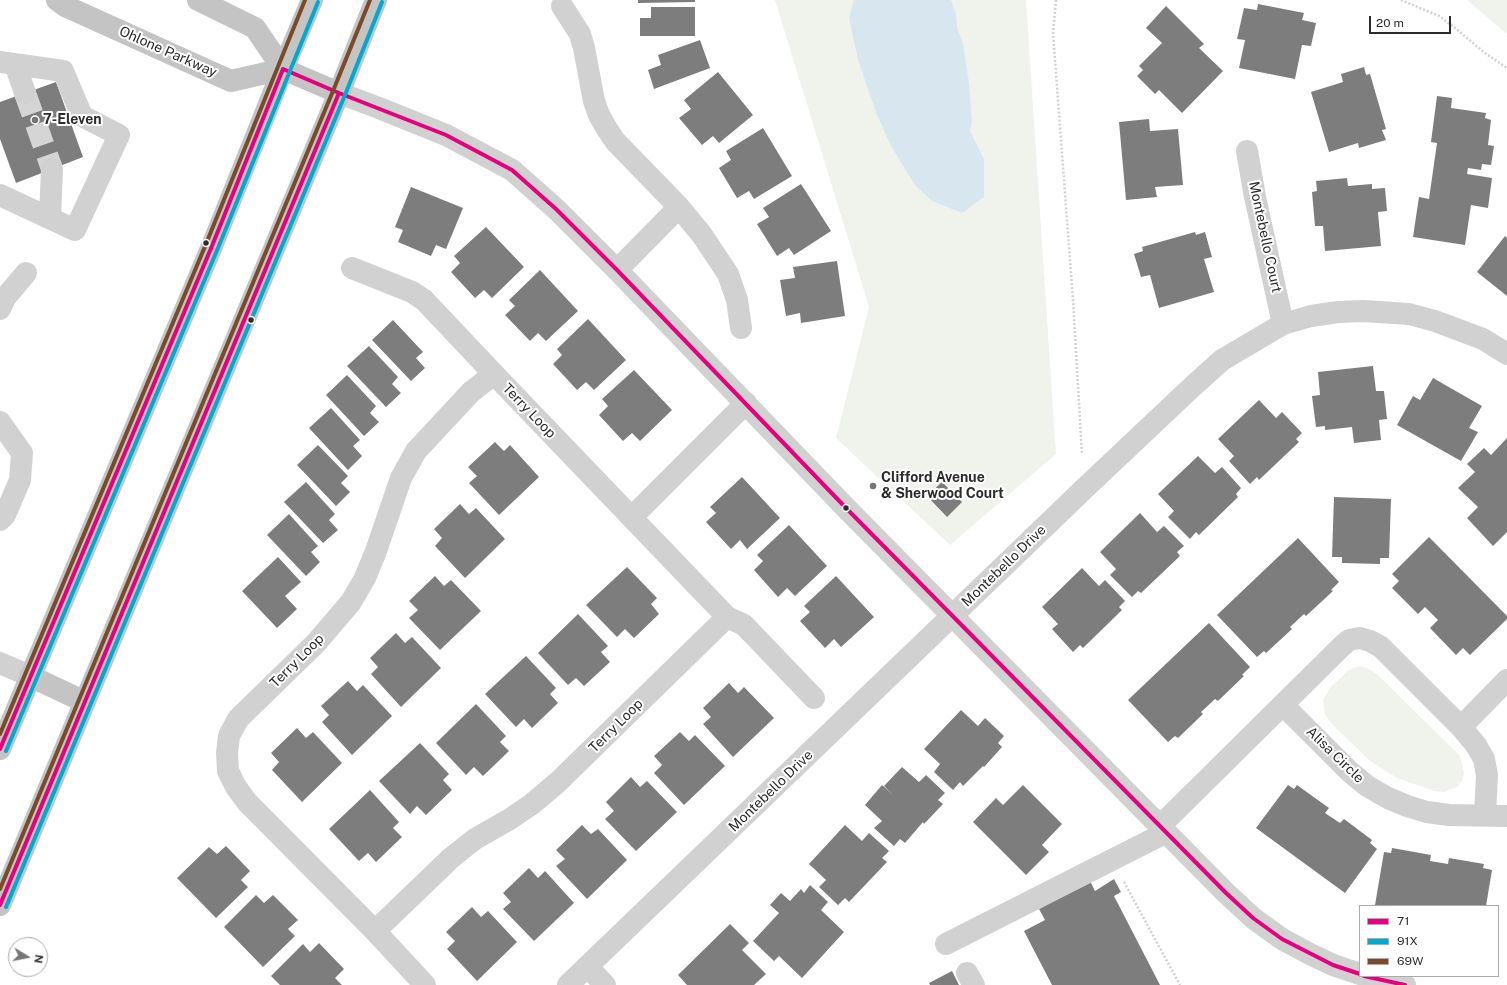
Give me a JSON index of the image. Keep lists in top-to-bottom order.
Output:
{
  "streets": {
    "main road": ["Ohlone Parkway"],
    "street": [
      "Montebello Court",
      "Terry Loop",
      "Montebello Drive",
      "Alisa Circle"
    ]
  },
  "crossings": [
    ["Montebello Court", "Montebello Drive"]
  ],
  "places": ["7-Eleven", "Clifford Avenue & Sherwood Court"],
  "lines": ["transit line 69W", "transit line 91X", "transit line 71"],
  "legend": ["71", "91X", "69W"],
  "scale_bar": "20 m",
  "north": "right"
}
